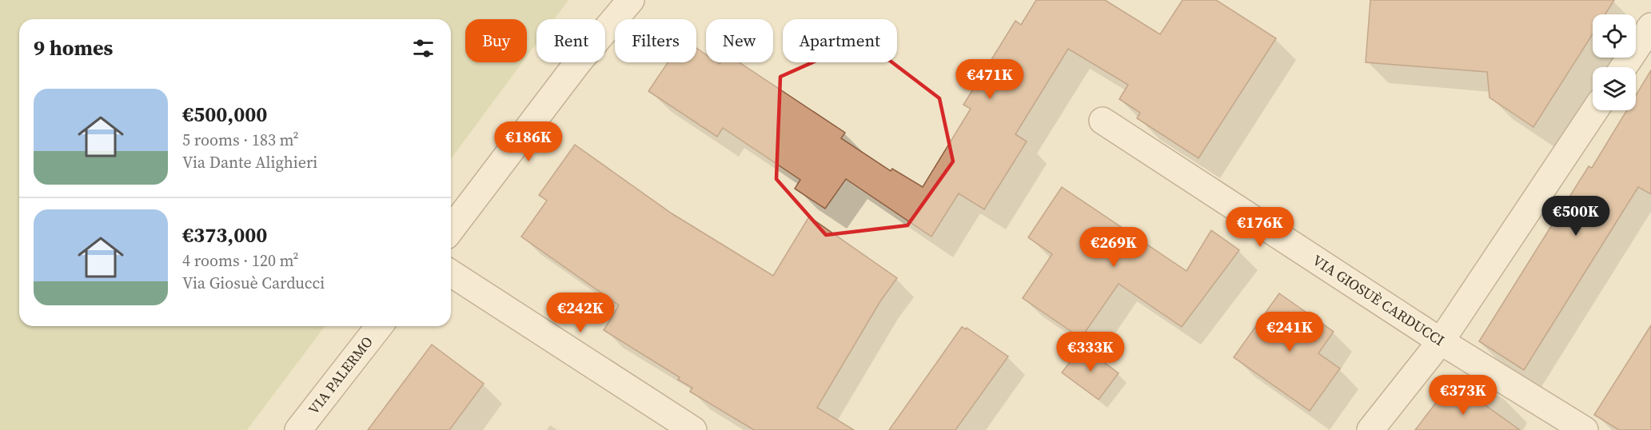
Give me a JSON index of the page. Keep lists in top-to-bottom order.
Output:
{
  "streets": {
    "street": ["VIA GIOSUÈ CARDUCCI", "VIA PALERMO"]
  },
  "page": {
    "chip": [
      "Buy",
      "Rent",
      "Filters",
      "New",
      "Apartment"
    ],
    "heading": "9 homes",
    "price": [
      "€471K",
      "€186K",
      "€500K",
      "€176K",
      "€269K",
      "€242K",
      "€241K",
      "€333K",
      "€373K"
    ],
    "list": [
      {
        "name": "€500,000",
        "note": "5 rooms · 183 m² · Via Dante Alighieri"
      },
      {
        "name": "€373,000",
        "note": "4 rooms · 120 m² · Via Giosuè Carducci"
      }
    ]
  }
}
